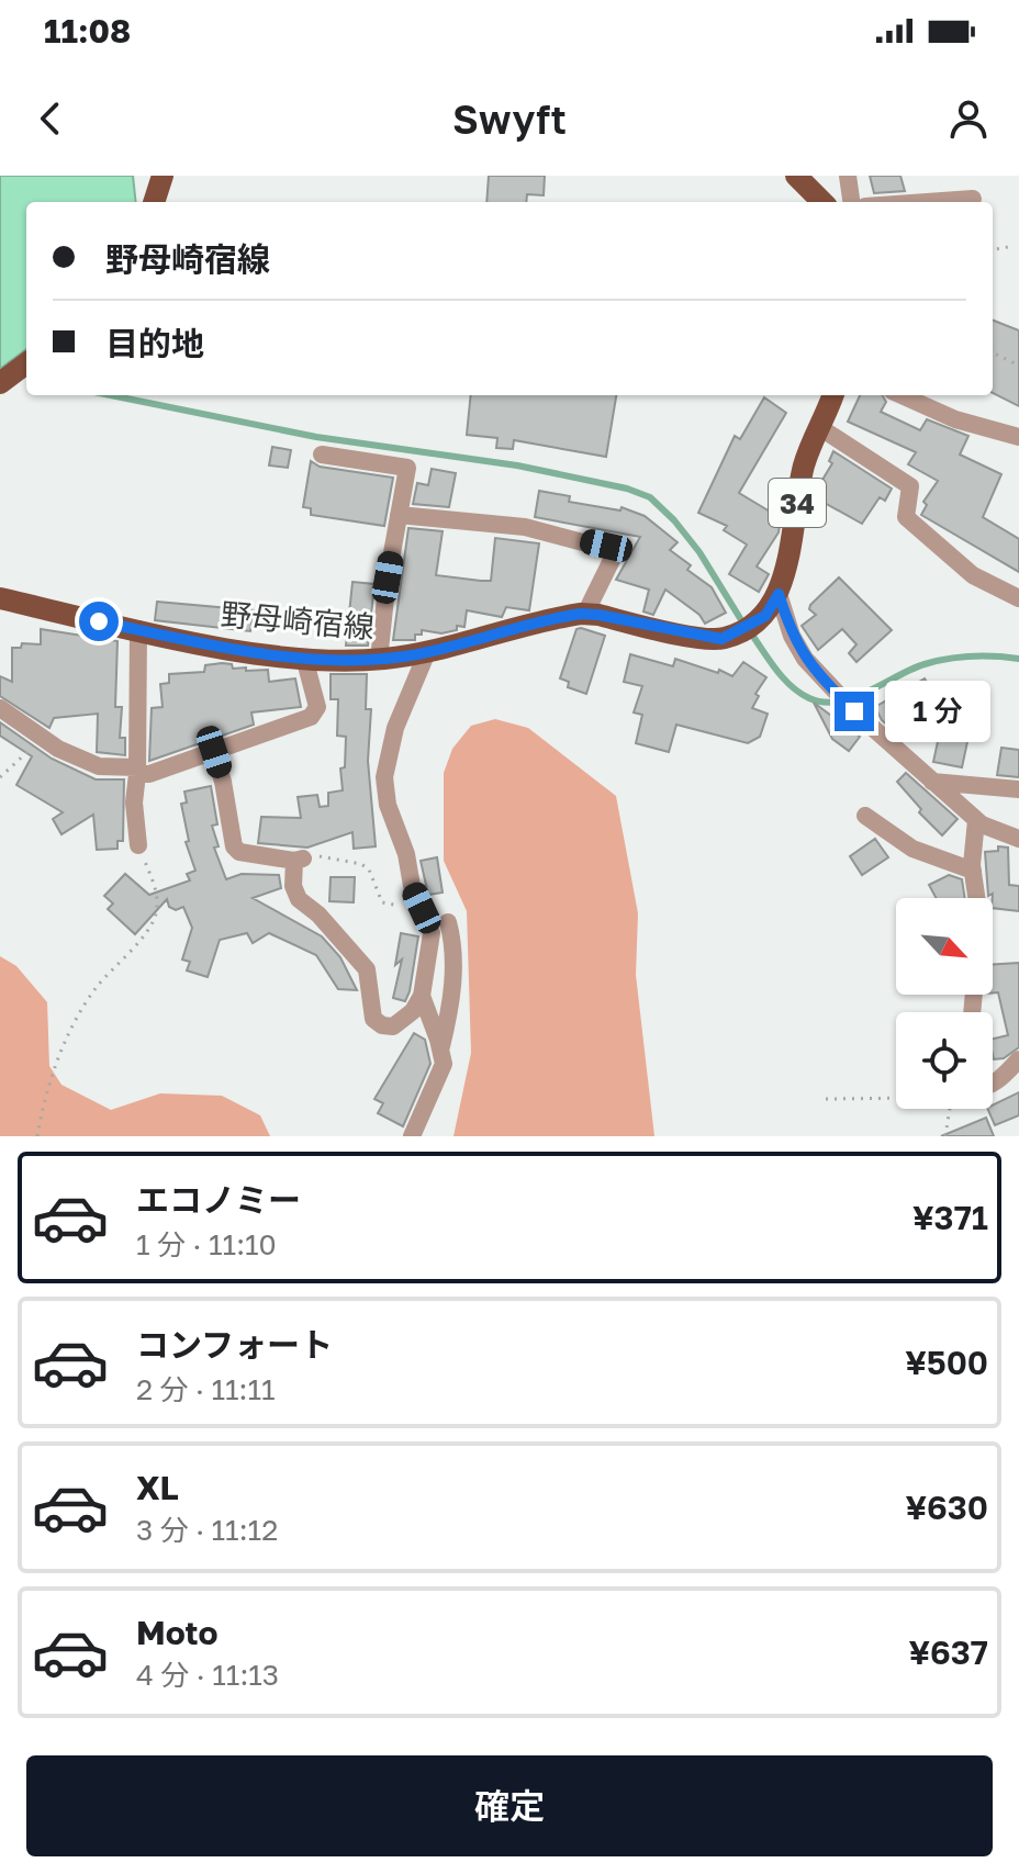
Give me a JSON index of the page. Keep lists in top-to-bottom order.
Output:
{
  "streets": {
    "main road": ["34", "野母崎宿線"]
  },
  "north": "bottom right",
  "page": {
    "status": "11:08",
    "header": "Swyft",
    "banner": ["野母崎宿線", "目的地"],
    "bubble": "1 分",
    "list": [
      {
        "name": "エコノミー",
        "note": "1 分 · 11:10",
        "value": "¥371"
      },
      {
        "name": "コンフォート",
        "note": "2 分 · 11:11",
        "value": "¥500"
      },
      {
        "name": "XL",
        "note": "3 分 · 11:12",
        "value": "¥630"
      },
      {
        "name": "Moto",
        "note": "4 分 · 11:13",
        "value": "¥637"
      }
    ],
    "buttons": "確定"
  }
}
